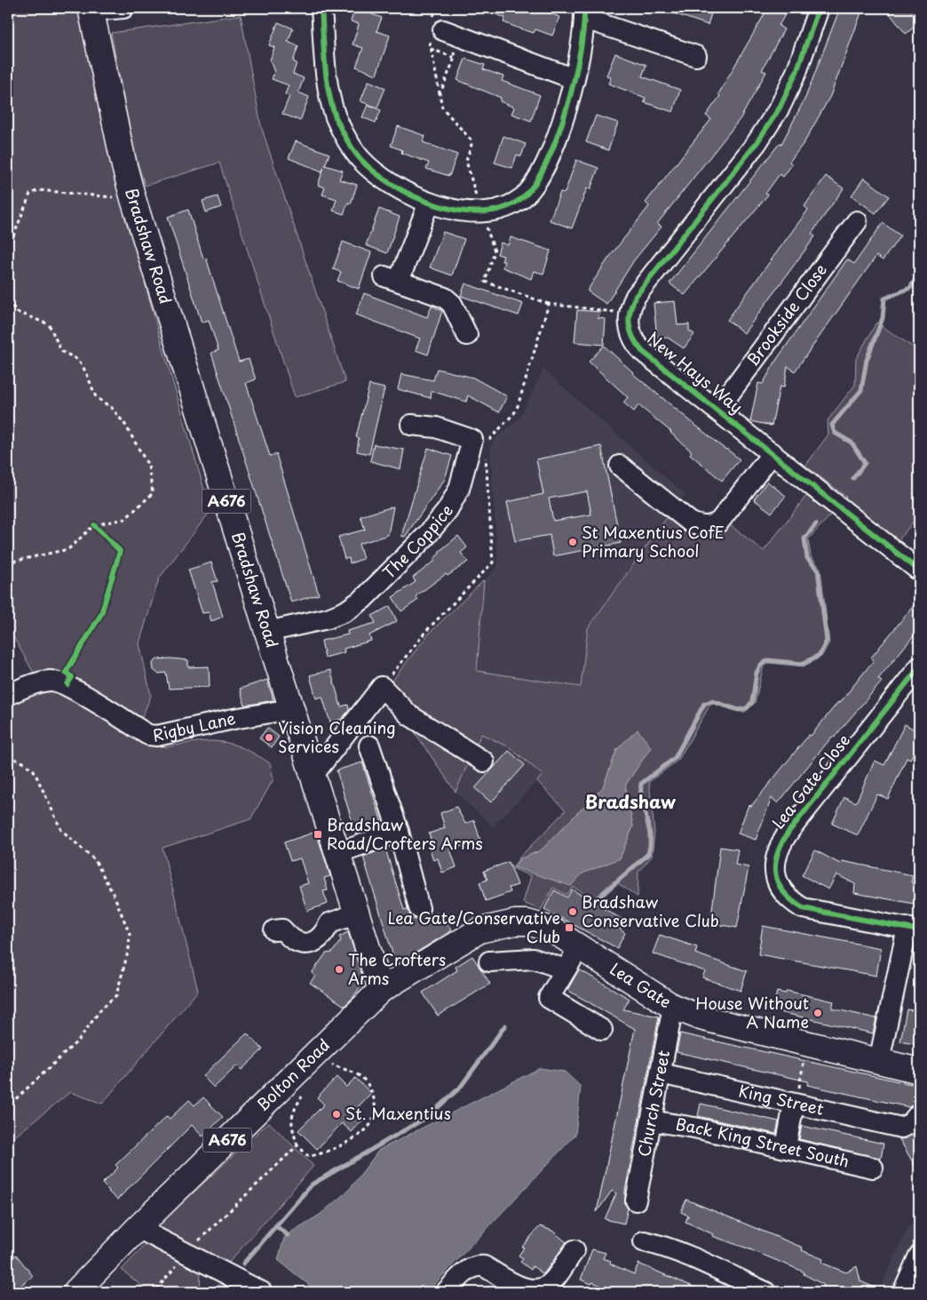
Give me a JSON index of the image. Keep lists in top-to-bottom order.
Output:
{
  "streets": {
    "main road": [
      "Bradshaw Road",
      "A676",
      "Lea Gate",
      "Bolton Road"
    ],
    "street": [
      "Brookside Close",
      "New Hays Way",
      "The Coppice",
      "Rigby Lane",
      "Lea Gate Close",
      "King Street",
      "Church Street",
      "Back King Street South"
    ]
  },
  "crossings": [
    ["Bradshaw Road", "The Coppice"],
    ["Bradshaw Road", "Rigby Lane"],
    ["Bradshaw Road", "Lea Gate"],
    ["Bradshaw Road", "Bolton Road"],
    ["Brookside Close", "New Hays Way"],
    ["Lea Gate Close", "Lea Gate"],
    ["Lea Gate", "Bolton Road"],
    ["Lea Gate", "Church Street"],
    ["King Street", "Church Street"],
    ["Church Street", "Back King Street South"]
  ],
  "districts": ["Bradshaw"],
  "places": {
    "other": [
      "St Maxentius CofE Primary School",
      "Vision Cleaning Services",
      "Bradshaw Conservative Club",
      "The Crofters Arms",
      "House Without A Name",
      "St. Maxentius"
    ],
    "transit": ["Bradshaw Road/Crofters Arms", "Lea Gate/Conservative Club"]
  }
}
